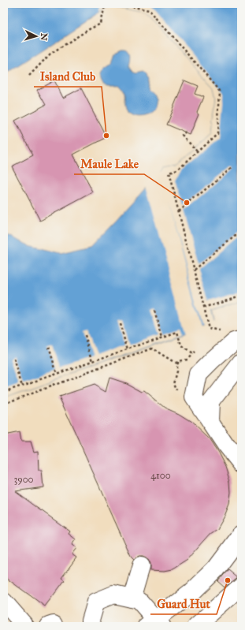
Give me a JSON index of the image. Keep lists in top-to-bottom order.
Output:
{
  "places": ["Island Club", "Maule Lake", "Guard Hut"],
  "house_numbers": ["4100", "3900"],
  "north": "right"
}
